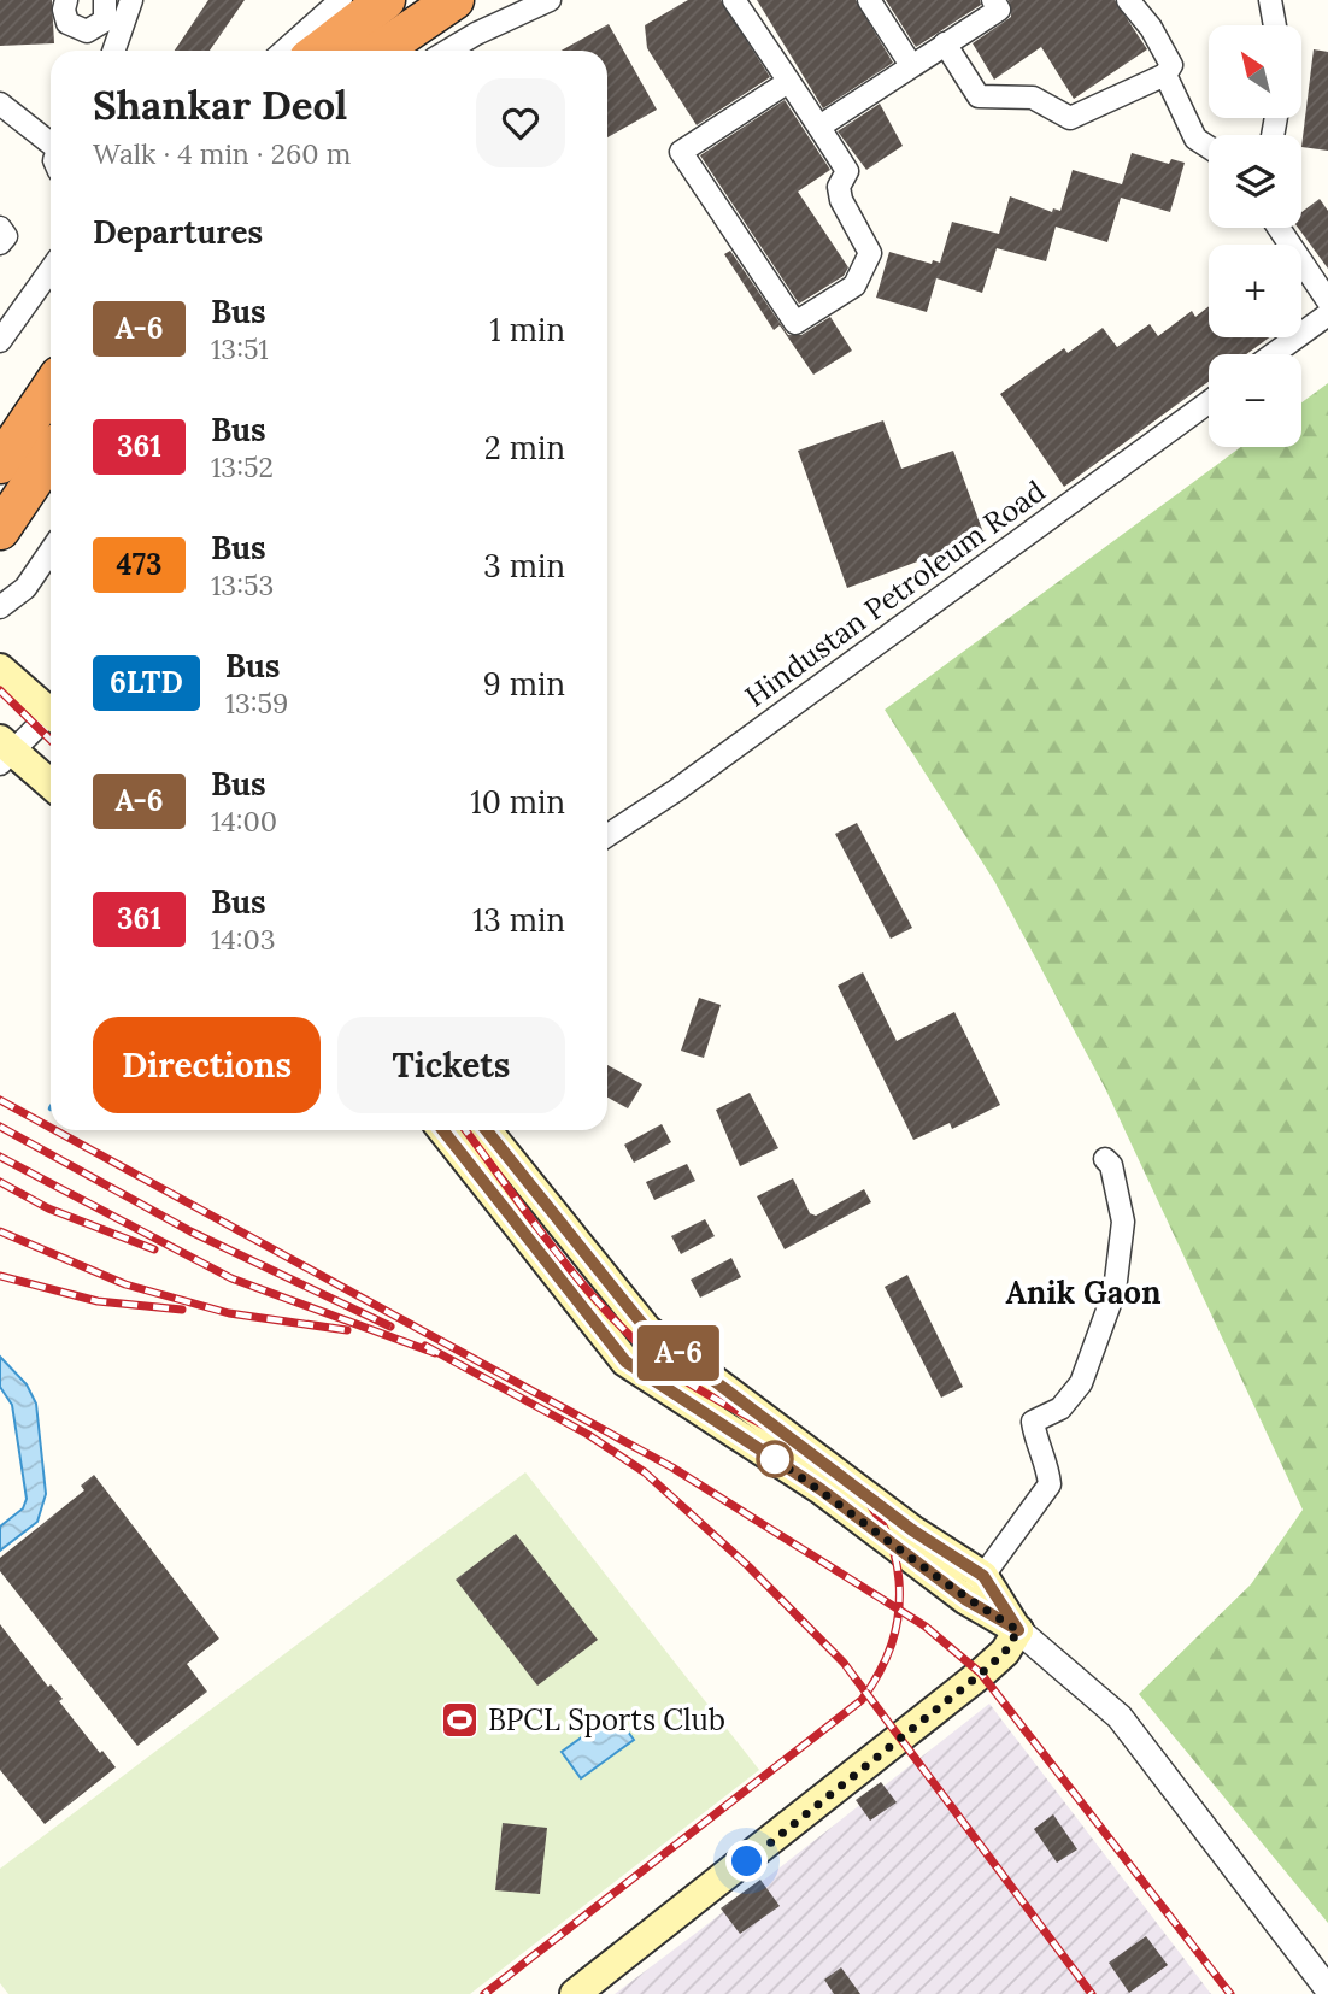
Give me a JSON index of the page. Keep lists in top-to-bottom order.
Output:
{
  "streets": {
    "street": ["Hindustan Petroleum Road"]
  },
  "districts": ["Anik Gaon"],
  "places": {
    "sports": ["BPCL Sports Club"]
  },
  "lines": ["bus line A-6"],
  "north": "top left",
  "page": {
    "on_map": "A-6",
    "map_buttons": ["+", "−"],
    "heading": [
      ["Shankar Deol", "Walk · 4 min · 260 m"],
      "Departures"
    ],
    "list": [
      {
        "mark": "A-6",
        "name": "Bus",
        "note": "13:51",
        "value": "1 min"
      },
      {
        "mark": "361",
        "name": "Bus",
        "note": "13:52",
        "value": "2 min"
      },
      {
        "mark": "473",
        "name": "Bus",
        "note": "13:53",
        "value": "3 min"
      },
      {
        "mark": "6LTD",
        "name": "Bus",
        "note": "13:59",
        "value": "9 min"
      },
      {
        "mark": "A-6",
        "name": "Bus",
        "note": "14:00",
        "value": "10 min"
      },
      {
        "mark": "361",
        "name": "Bus",
        "note": "14:03",
        "value": "13 min"
      }
    ],
    "buttons": ["Directions", "Tickets"]
  }
}
